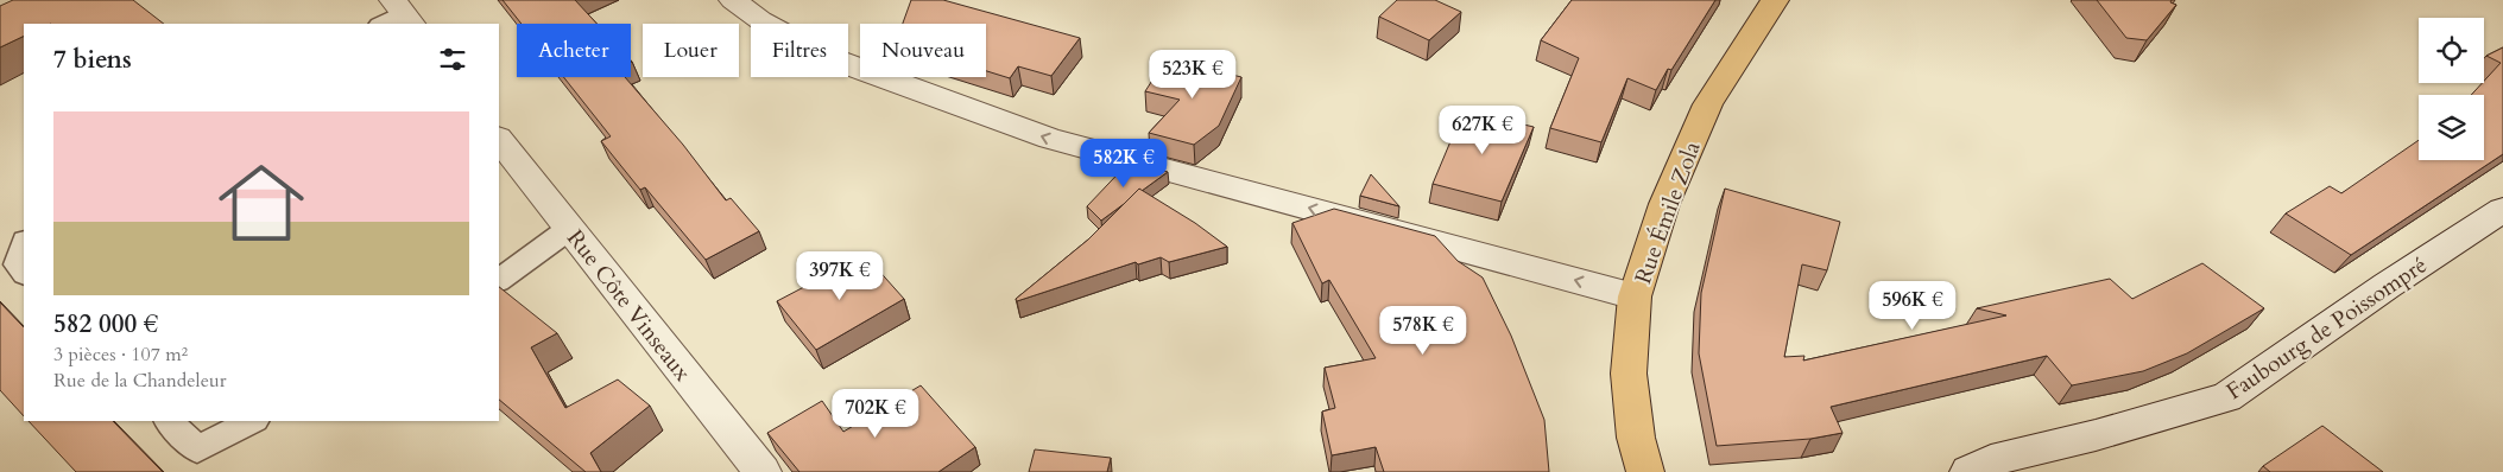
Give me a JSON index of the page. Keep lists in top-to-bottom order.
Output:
{
  "streets": {
    "main road": ["Rue Émile Zola"],
    "street": ["Rue Côte Vinseaux", "Faubourg de Poissompré"]
  },
  "page": {
    "chip": [
      "Acheter",
      "Louer",
      "Filtres",
      "Nouveau"
    ],
    "heading": "7 biens",
    "price": [
      "523K €",
      "627K €",
      "582K €",
      "397K €",
      "596K €",
      "578K €",
      "702K €"
    ],
    "list": [
      {
        "name": "582 000 €",
        "note": "3 pièces · 107 m² · Rue de la Chandeleur"
      }
    ]
  }
}
